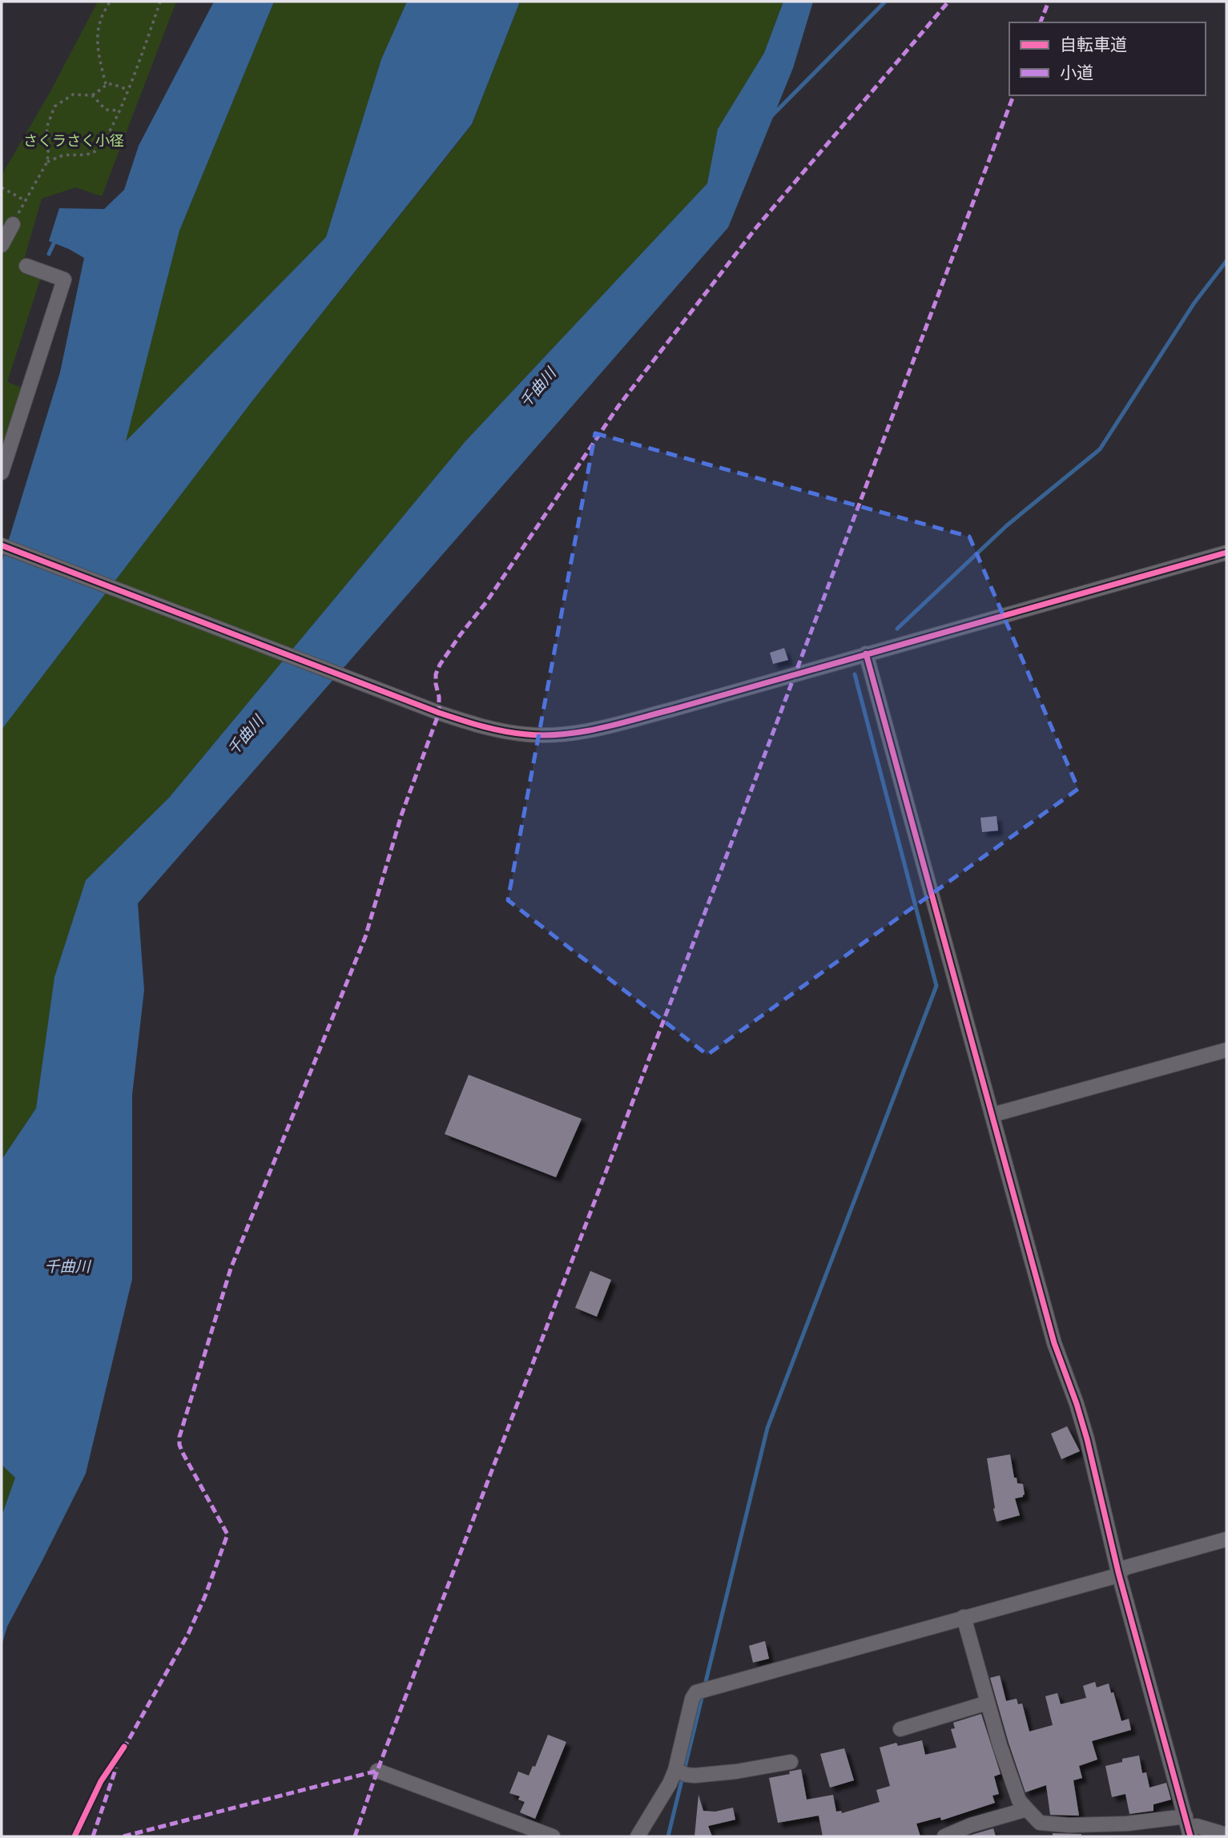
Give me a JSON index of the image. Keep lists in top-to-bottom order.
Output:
{
  "water": ["千曲川"],
  "parks": ["さくラさく小径"],
  "legend": ["自転車道", "小道"]
}
